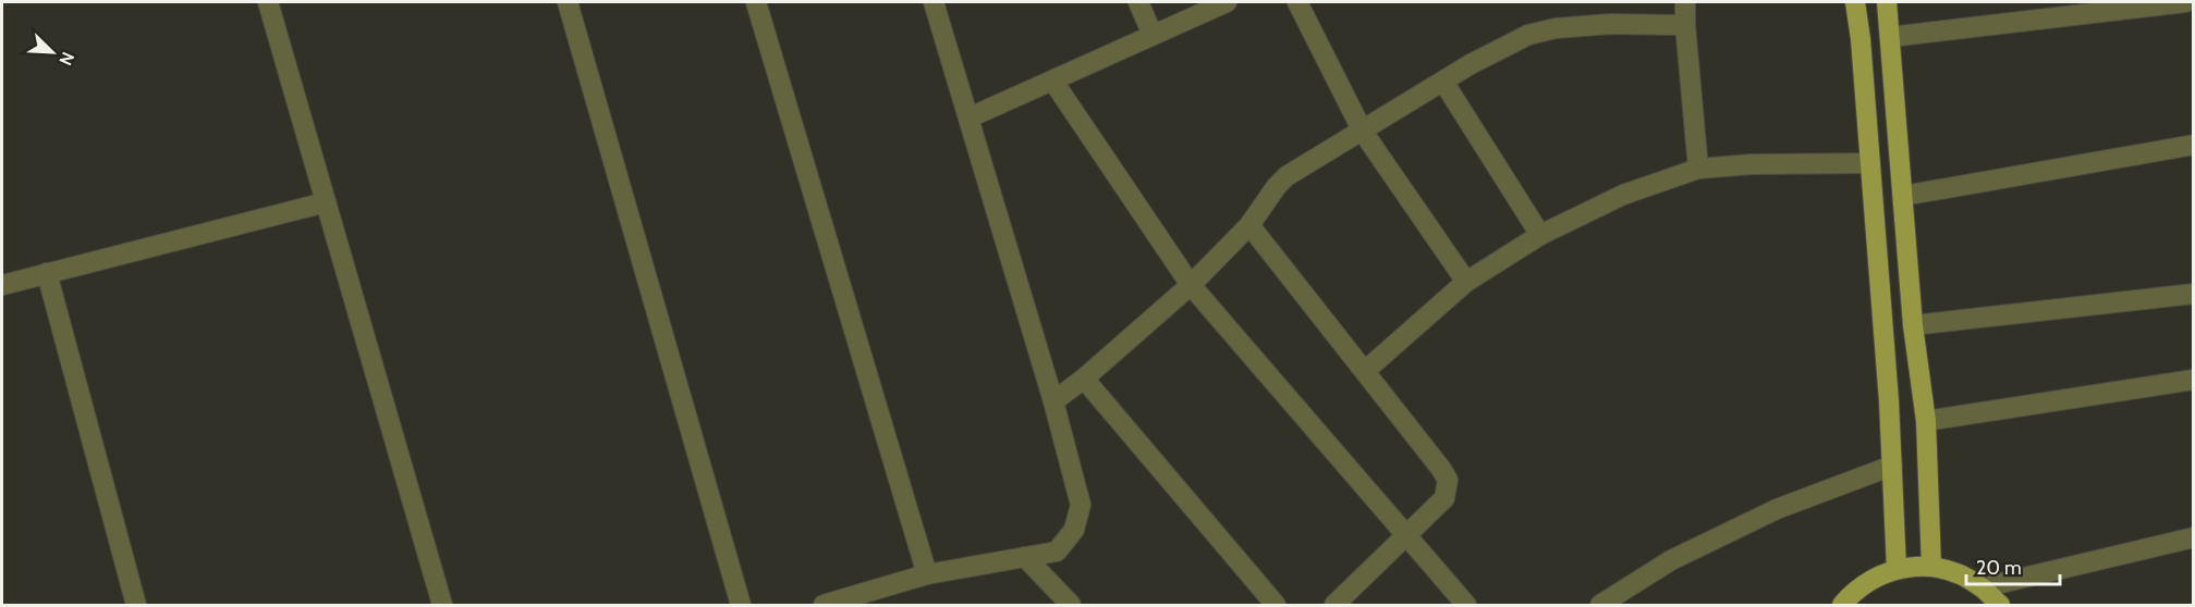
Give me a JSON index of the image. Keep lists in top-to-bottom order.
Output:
{
  "scale_bar": "20 m",
  "north": "bottom right"
}
